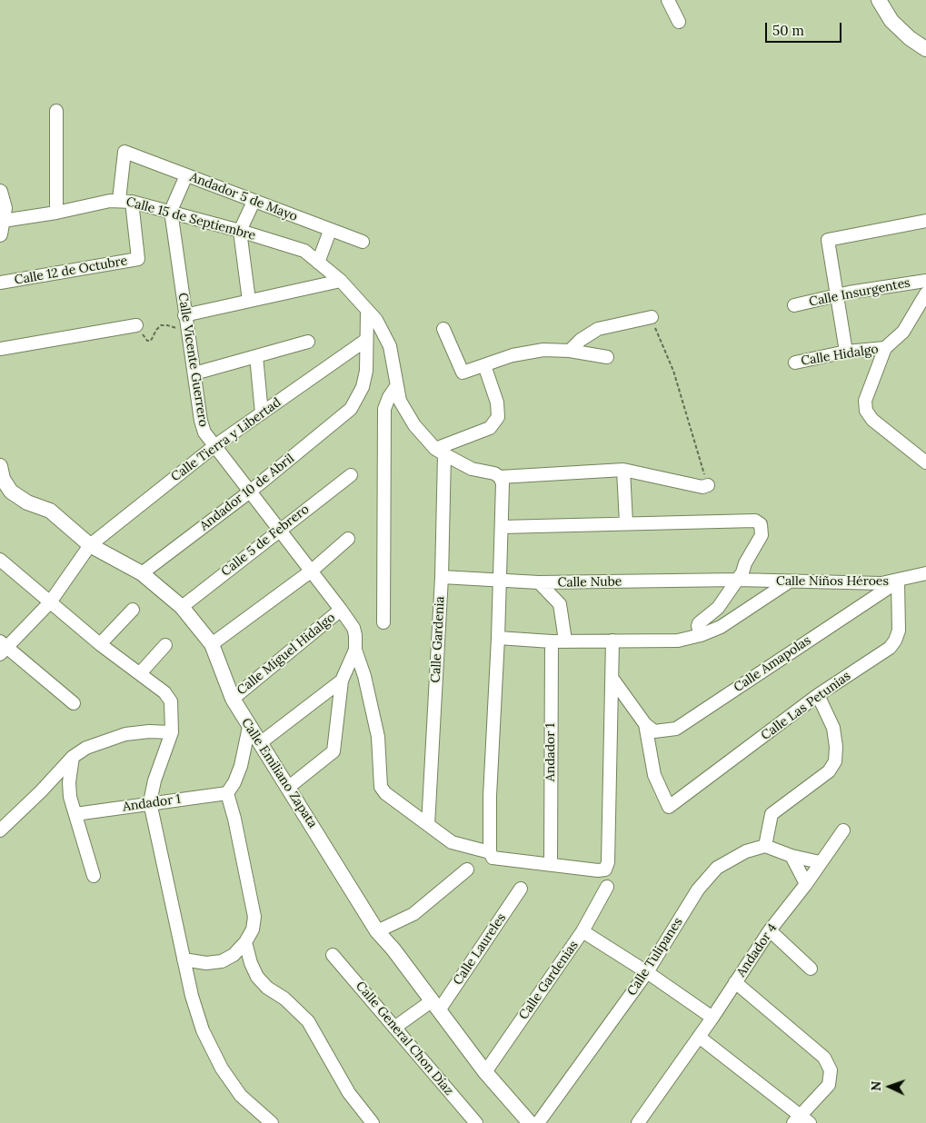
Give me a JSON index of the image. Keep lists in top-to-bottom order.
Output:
{
  "streets": {
    "street": [
      "Andador 5 de Mayo",
      "Calle 15 de Septiembre",
      "Calle 12 de Octubre",
      "Calle Insurgentes",
      "Calle Hidalgo",
      "Calle Vicente Guerrero",
      "Calle Tierra y Libertad",
      "Andador 10 de Abril",
      "Calle 5 de Febrero",
      "Calle Niños Héroes",
      "Calle Nube",
      "Calle Gardenia",
      "Calle Miguel Hidalgo",
      "Calle Amapolas",
      "Calle Las Petunias",
      "Andador 1",
      "Calle Emiliano Zapata",
      "Calle Laureles",
      "Andador 4",
      "Calle Tulipanes",
      "Calle Gardenias",
      "Calle General Chon Díaz"
    ]
  },
  "crossings": [
    ["Andador 5 de Mayo", "Calle 15 de Septiembre"],
    ["Andador 5 de Mayo", "Calle 12 de Octubre"],
    ["Calle 15 de Septiembre", "Calle 12 de Octubre"],
    ["Calle 15 de Septiembre", "Calle Vicente Guerrero"],
    ["Calle 15 de Septiembre", "Calle Gardenia"],
    ["Calle Vicente Guerrero", "Calle Tierra y Libertad"],
    ["Calle Vicente Guerrero", "Andador 10 de Abril"],
    ["Calle Vicente Guerrero", "Calle 5 de Febrero"],
    ["Calle Vicente Guerrero", "Calle Miguel Hidalgo"],
    ["Calle Tierra y Libertad", "Andador 10 de Abril"],
    ["Calle Tierra y Libertad", "Calle Emiliano Zapata"],
    ["Andador 10 de Abril", "Calle Emiliano Zapata"],
    ["Calle 5 de Febrero", "Calle Emiliano Zapata"],
    ["Calle Niños Héroes", "Calle Nube"],
    ["Calle Niños Héroes", "Calle Amapolas"],
    ["Calle Niños Héroes", "Calle Las Petunias"],
    ["Calle Nube", "Calle Gardenia"],
    ["Calle Miguel Hidalgo", "Calle Emiliano Zapata"],
    ["Calle Amapolas", "Calle Las Petunias"],
    ["Calle Emiliano Zapata", "Calle Laureles"],
    ["Calle Emiliano Zapata", "Calle Gardenias"]
  ],
  "scale_bar": "50 m",
  "north": "left"
}
